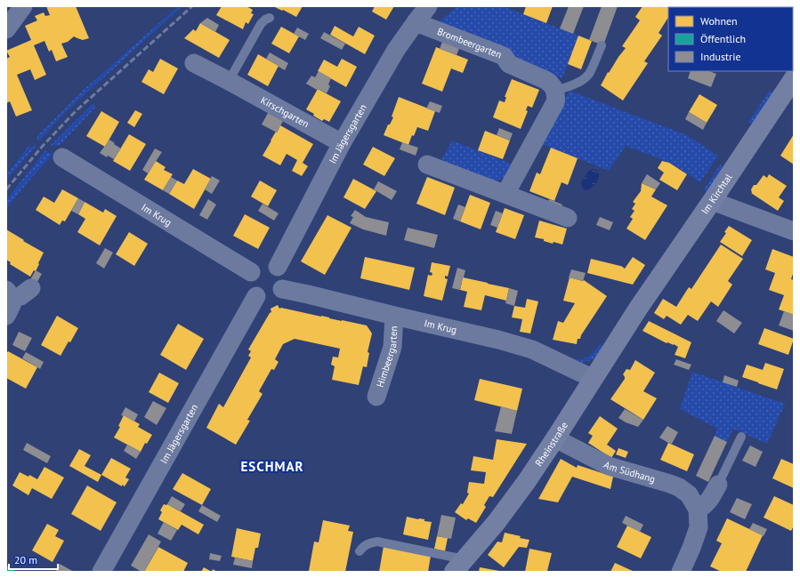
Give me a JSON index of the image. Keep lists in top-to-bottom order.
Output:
{
  "streets": {
    "street": [
      "Brombeergarten",
      "Kirschgarten",
      "Im Jägersgarten",
      "Im Kirchtal",
      "Im Krug",
      "Himbeergarten",
      "Rheinstraße",
      "Am Südhang"
    ]
  },
  "crossings": [
    ["Brombeergarten", "Im Jägersgarten"],
    ["Kirschgarten", "Im Jägersgarten"],
    ["Im Jägersgarten", "Im Krug"],
    ["Im Kirchtal", "Rheinstraße"],
    ["Im Krug", "Himbeergarten"],
    ["Im Krug", "Rheinstraße"],
    ["Rheinstraße", "Am Südhang"]
  ],
  "districts": ["ESCHMAR"],
  "legend": ["Wohnen", "Öffentlich", "Industrie"],
  "scale_bar": "20 m"
}
